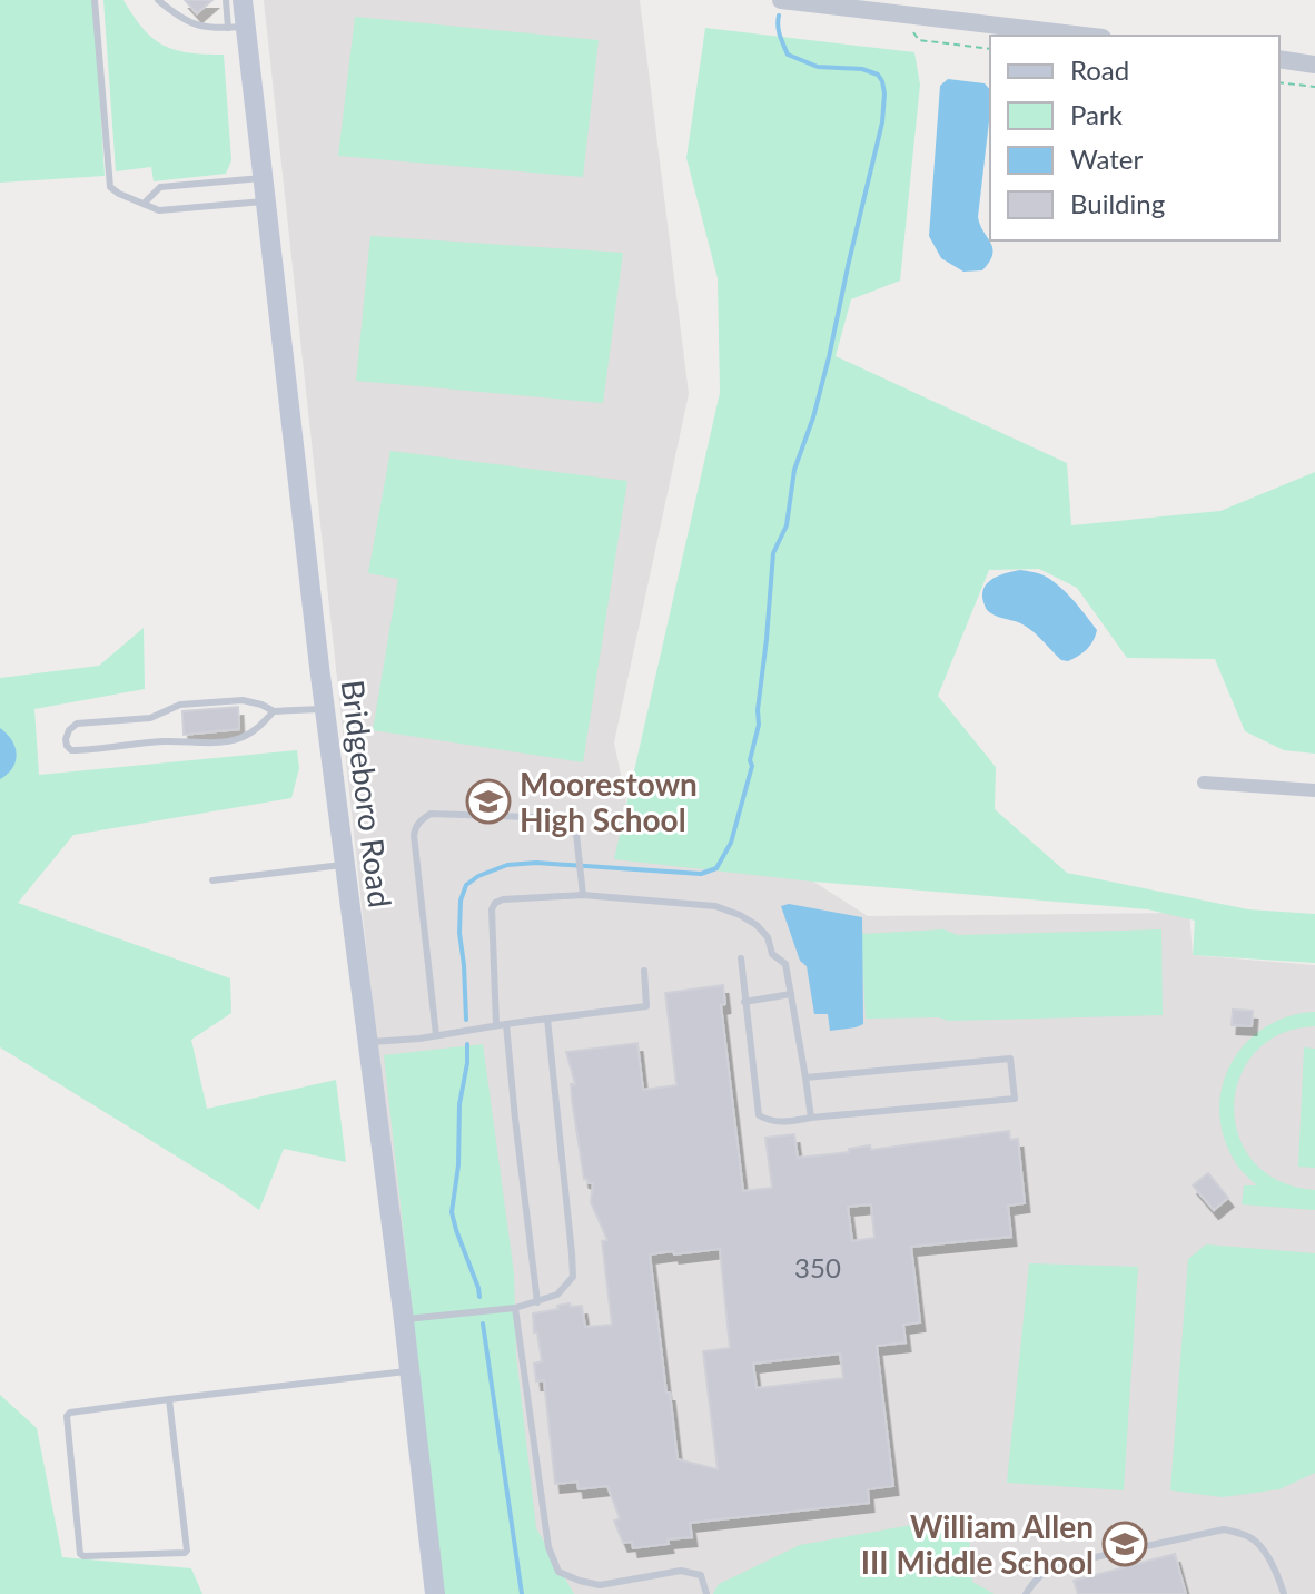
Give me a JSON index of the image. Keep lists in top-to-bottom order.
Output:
{
  "streets": {
    "main road": ["Bridgeboro Road"]
  },
  "places": {
    "school or university": ["Moorestown High School", "William Allen III Middle School"]
  },
  "house_numbers": ["350"],
  "legend": [
    "Road",
    "Park",
    "Water",
    "Building"
  ]
}
